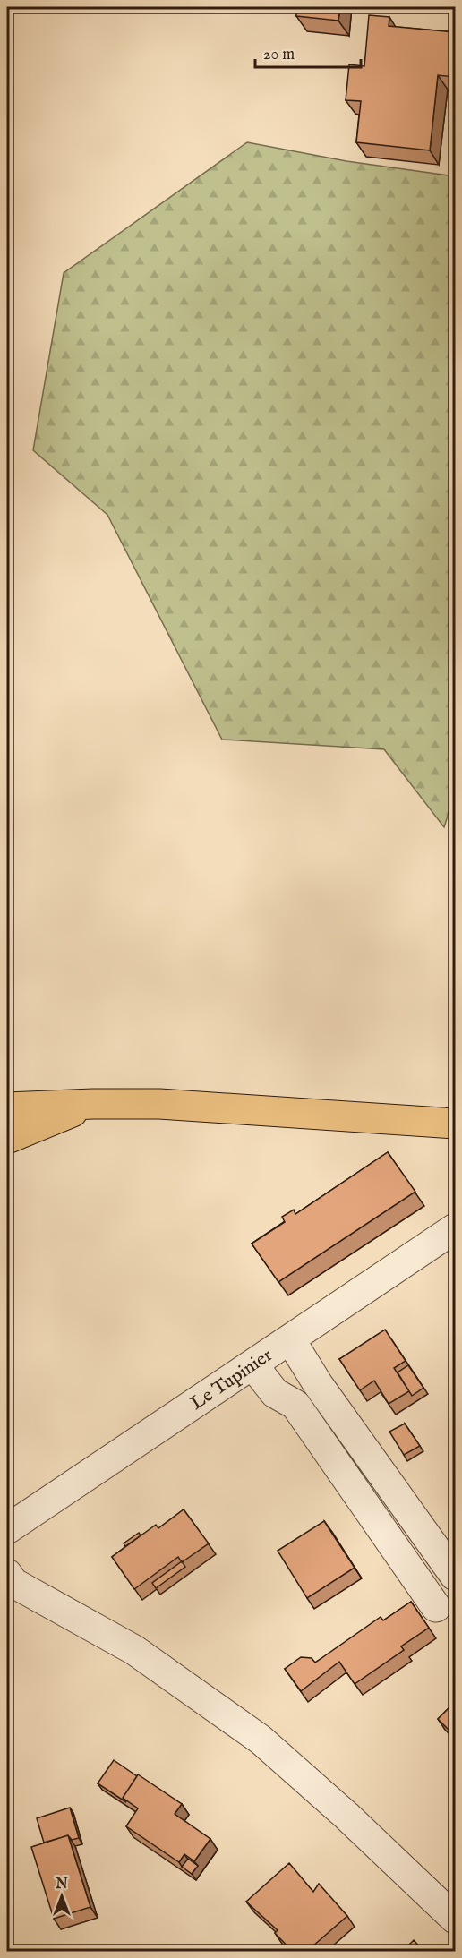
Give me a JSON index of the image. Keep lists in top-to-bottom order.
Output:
{
  "streets": {
    "street": ["Le Tupinier"]
  },
  "scale_bar": "20 m",
  "north": "top"
}
